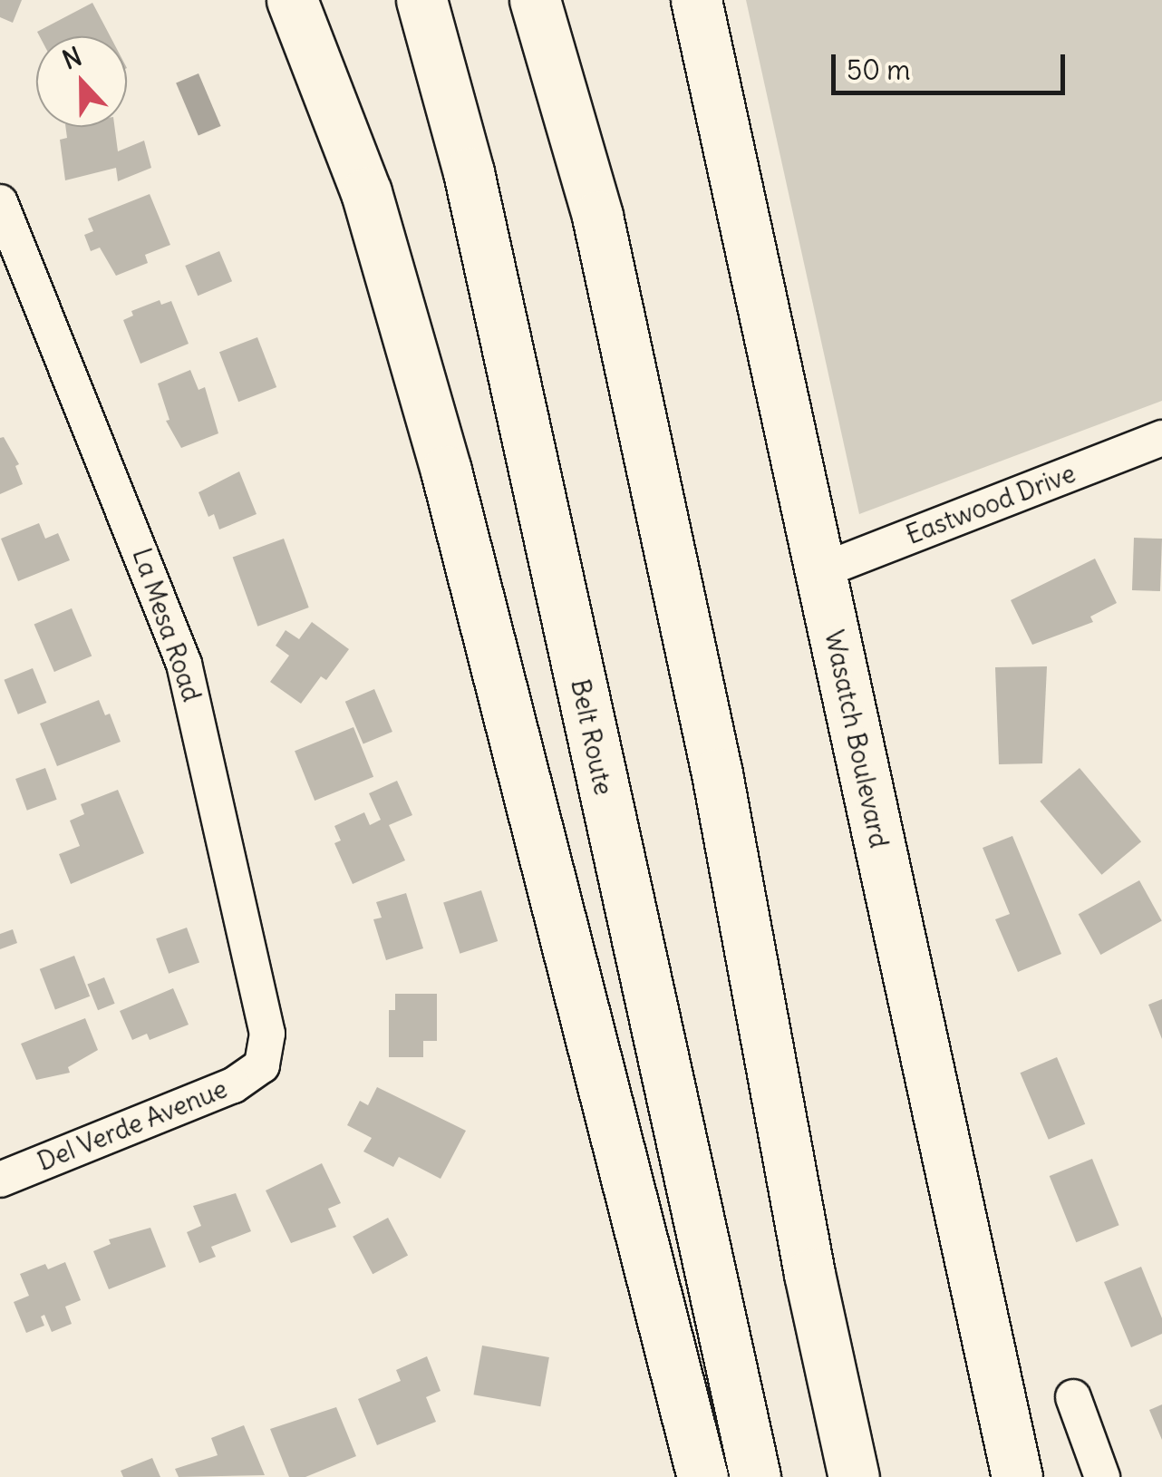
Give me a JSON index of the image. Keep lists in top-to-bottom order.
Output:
{
  "streets": {
    "main road": ["Belt Route", "Wasatch Boulevard"],
    "street": ["Eastwood Drive", "La Mesa Road", "Del Verde Avenue"]
  },
  "crossings": [
    ["Eastwood Drive", "Wasatch Boulevard"],
    ["La Mesa Road", "Del Verde Avenue"]
  ],
  "scale_bar": "50 m",
  "north": "top"
}
